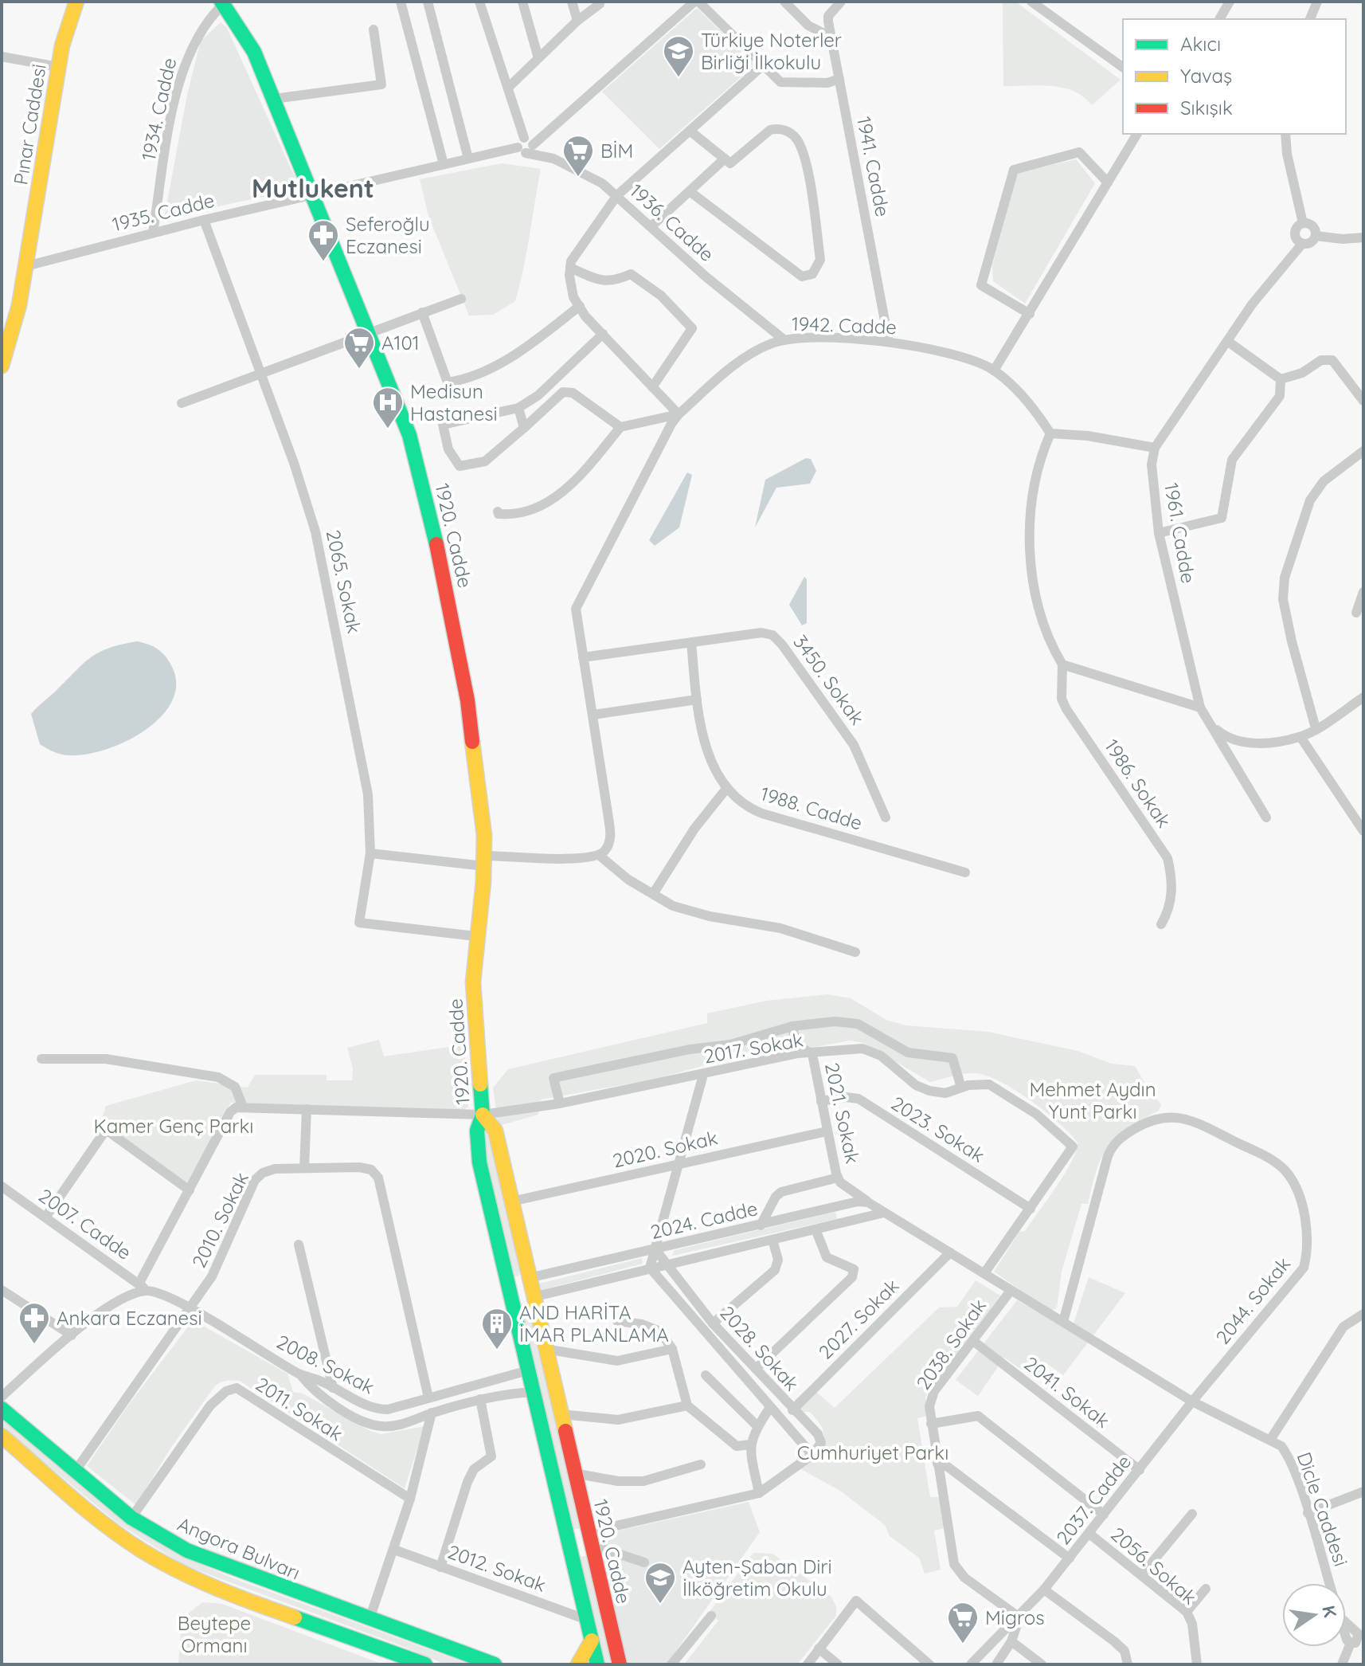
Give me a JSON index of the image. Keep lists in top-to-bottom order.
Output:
{
  "streets": {
    "main road": ["Pınar Caddesi", "1920. Cadde", "Angora Bulvarı"],
    "street": [
      "1934. Cadde",
      "1941. Cadde",
      "1935. Cadde",
      "1936. Cadde",
      "1942. Cadde",
      "1961. Cadde",
      "2065. Sokak",
      "3450. Sokak",
      "1986. Sokak",
      "1988. Cadde",
      "2017. Sokak",
      "2021. Sokak",
      "2023. Sokak",
      "2020. Sokak",
      "2010. Sokak",
      "2024. Cadde",
      "2007. Cadde",
      "2044. Sokak",
      "2027. Sokak",
      "2038. Sokak",
      "2028. Sokak",
      "2008. Sokak",
      "2041. Sokak",
      "2011. Sokak",
      "2037. Cadde",
      "Dicle Caddesi",
      "2056. Sokak",
      "2012. Sokak"
    ]
  },
  "crossings": [
    ["1934. Cadde", "1935. Cadde"],
    ["1934. Cadde", "1920. Cadde"],
    ["Pınar Caddesi", "1935. Cadde"],
    ["1941. Cadde", "1942. Cadde"],
    ["1935. Cadde", "1936. Cadde"],
    ["1935. Cadde", "1920. Cadde"],
    ["1935. Cadde", "2065. Sokak"],
    ["1936. Cadde", "1942. Cadde"],
    ["1936. Cadde", "1920. Cadde"],
    ["1942. Cadde", "3450. Sokak"],
    ["1920. Cadde", "2065. Sokak"],
    ["1920. Cadde", "2017. Sokak"],
    ["1920. Cadde", "2020. Sokak"],
    ["1920. Cadde", "2024. Cadde"],
    ["1920. Cadde", "2008. Sokak"],
    ["1920. Cadde", "2012. Sokak"],
    ["3450. Sokak", "1988. Cadde"],
    ["2017. Sokak", "2021. Sokak"],
    ["2017. Sokak", "2023. Sokak"],
    ["2021. Sokak", "2023. Sokak"],
    ["2021. Sokak", "2020. Sokak"],
    ["2021. Sokak", "2024. Cadde"],
    ["2010. Sokak", "2007. Cadde"],
    ["2010. Sokak", "2008. Sokak"],
    ["2010. Sokak", "Angora Bulvarı"],
    ["2024. Cadde", "2028. Sokak"],
    ["2007. Cadde", "2008. Sokak"],
    ["2044. Sokak", "2037. Cadde"],
    ["2044. Sokak", "Dicle Caddesi"],
    ["2027. Sokak", "2028. Sokak"],
    ["2038. Sokak", "2041. Sokak"],
    ["2038. Sokak", "2037. Cadde"],
    ["2041. Sokak", "2037. Cadde"],
    ["2011. Sokak", "Angora Bulvarı"],
    ["2037. Cadde", "Dicle Caddesi"],
    ["2037. Cadde", "2056. Sokak"]
  ],
  "districts": ["Mutlukent"],
  "parks": [
    "Mehmet Aydın Yunt Parkı",
    "Kamer Genç Parkı",
    "Cumhuriyet Parkı",
    "Beytepe Ormanı"
  ],
  "places": {
    "school or university": ["Türkiye Noterler Birliği İlkokulu", "Ayten-Şaban Diri İlköğretim Okulu"],
    "supermarket": ["BİM", "A101", "Migros"],
    "pharmacy": ["Seferoğlu Eczanesi", "Ankara Eczanesi"],
    "hospital": ["Medisun Hastanesi"],
    "building": ["AND HARİTA İMAR PLANLAMA"]
  },
  "legend": ["Akıcı", "Yavaş", "Sıkışık"],
  "north": "right"
}
